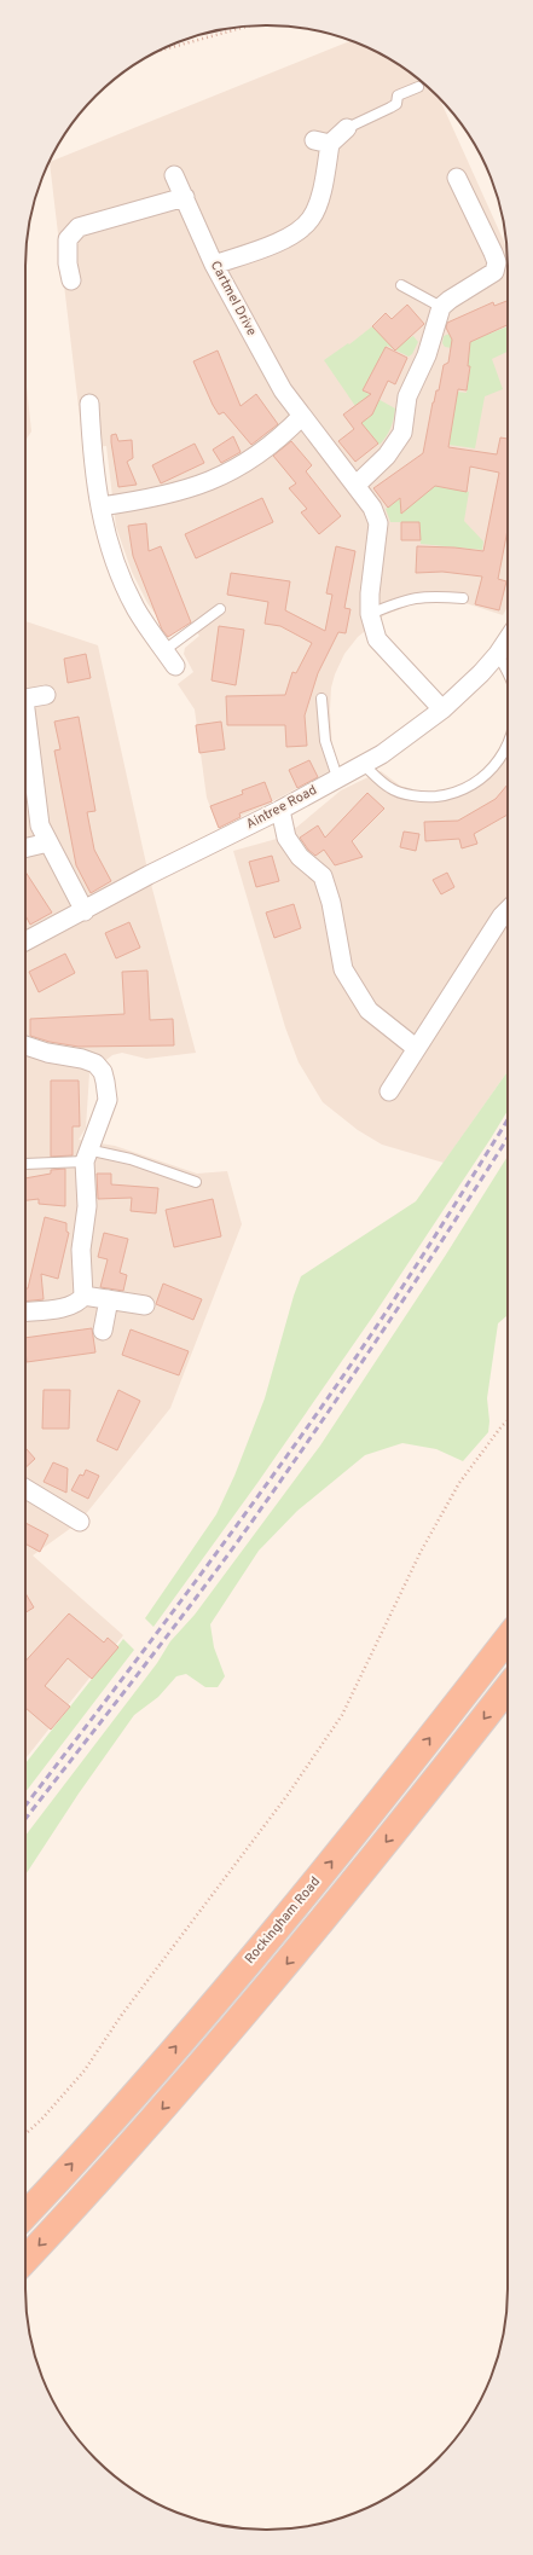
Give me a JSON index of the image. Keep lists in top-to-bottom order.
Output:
{
  "streets": {
    "highway": ["Rockingham Road"],
    "street": ["Cartmel Drive", "Aintree Road"]
  },
  "crossings": [
    ["Cartmel Drive", "Aintree Road"]
  ]
}
